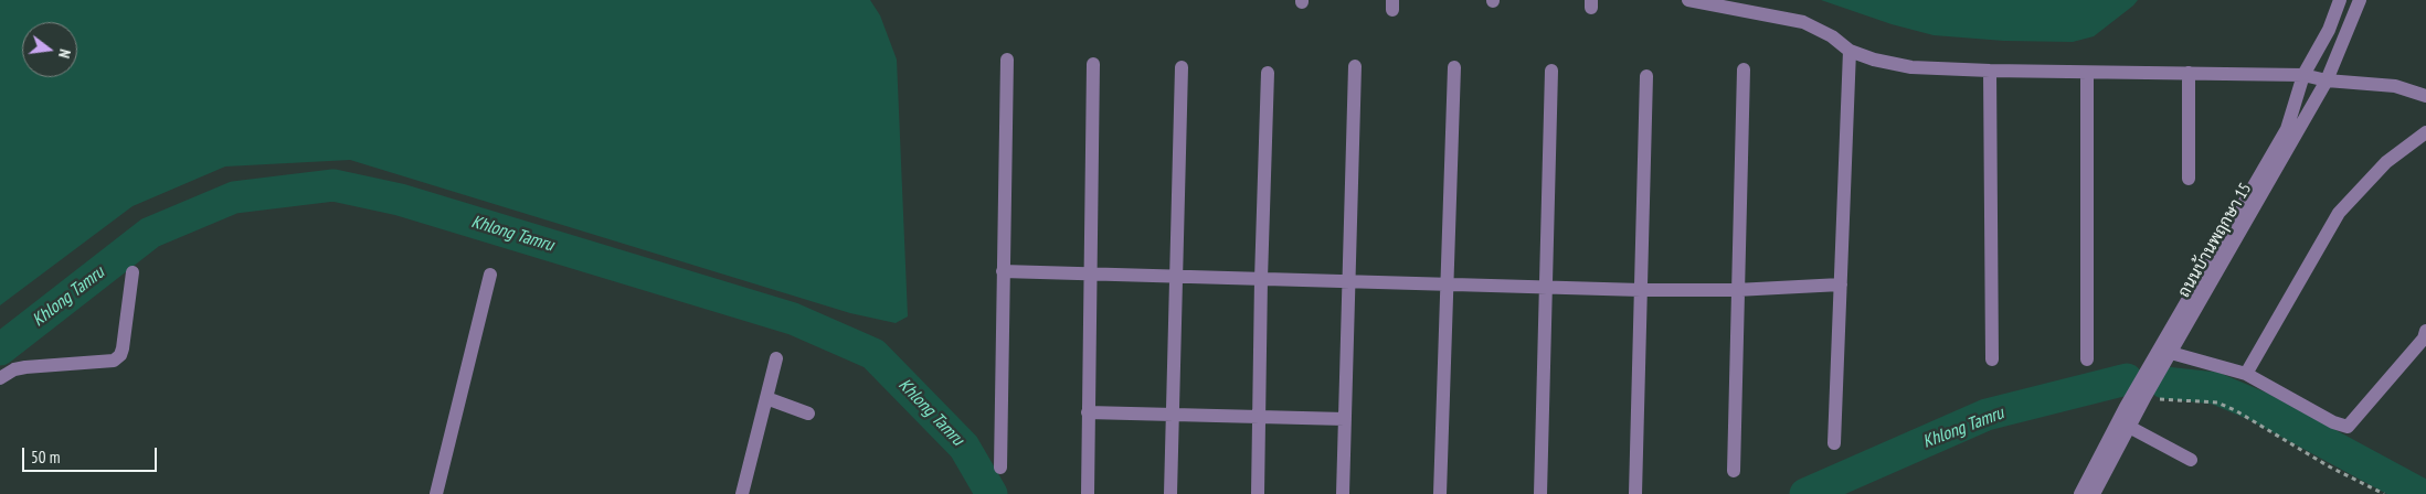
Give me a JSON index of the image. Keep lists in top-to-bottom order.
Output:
{
  "streets": {
    "street": ["ถนนบ้านพฤกษา 15"]
  },
  "water": ["Khlong Tamru"],
  "scale_bar": "50 m",
  "north": "right"
}
